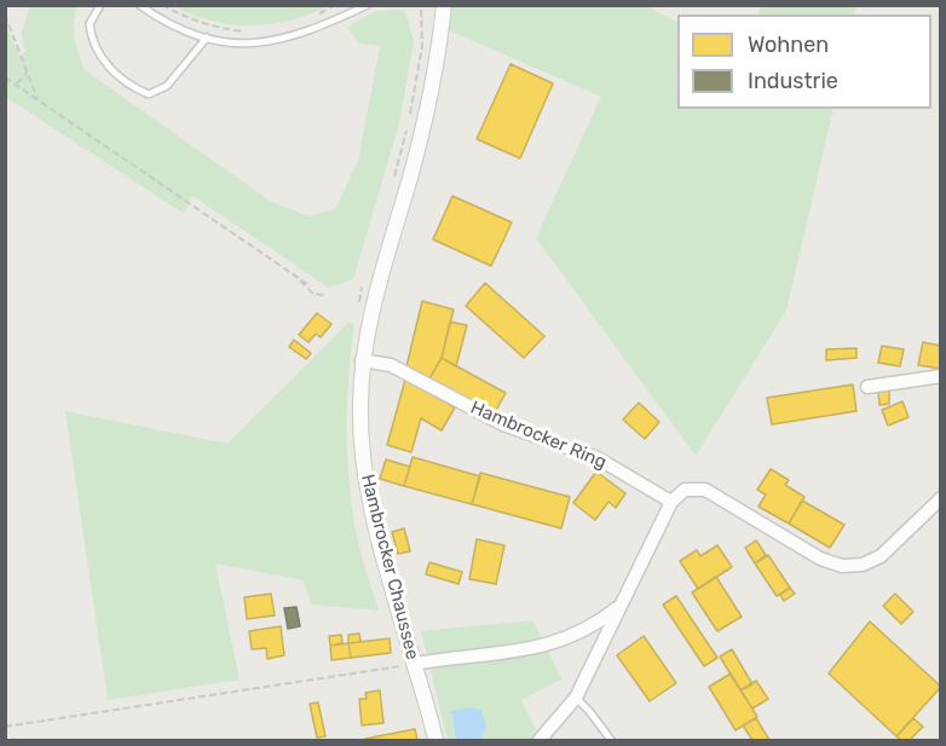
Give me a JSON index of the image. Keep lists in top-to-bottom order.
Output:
{
  "streets": {
    "street": ["Hambrocker Ring", "Hambrocker Chaussee"]
  },
  "crossings": [
    ["Hambrocker Ring", "Hambrocker Chaussee"]
  ],
  "legend": ["Wohnen", "Industrie"]
}
